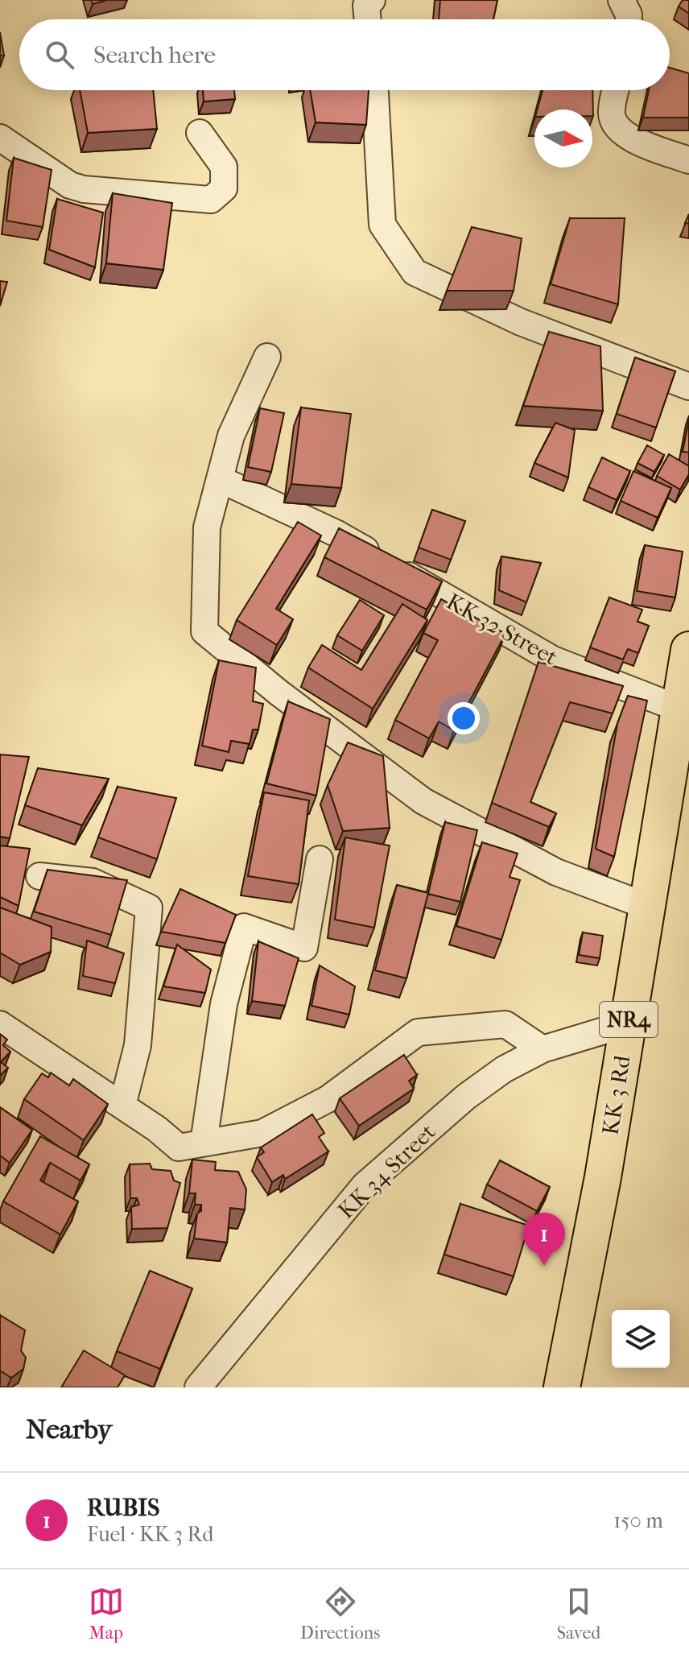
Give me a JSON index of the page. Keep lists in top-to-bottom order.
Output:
{
  "streets": {
    "highway": ["NR4", "KK 3 Rd"],
    "street": ["KK 32 Street", "KK 34 Street"]
  },
  "crossings": [
    ["KK 32 Street", "KK 3 Rd"],
    ["KK 3 Rd", "KK 34 Street"]
  ],
  "north": "right",
  "page": {
    "search": "Search here",
    "pins": "1",
    "heading": "Nearby",
    "list": [
      {
        "mark": "1",
        "name": "RUBIS",
        "note": "Fuel · KK 3 Rd",
        "value": "150 m"
      }
    ],
    "nav": ["Map", "Directions", "Saved"]
  }
}
